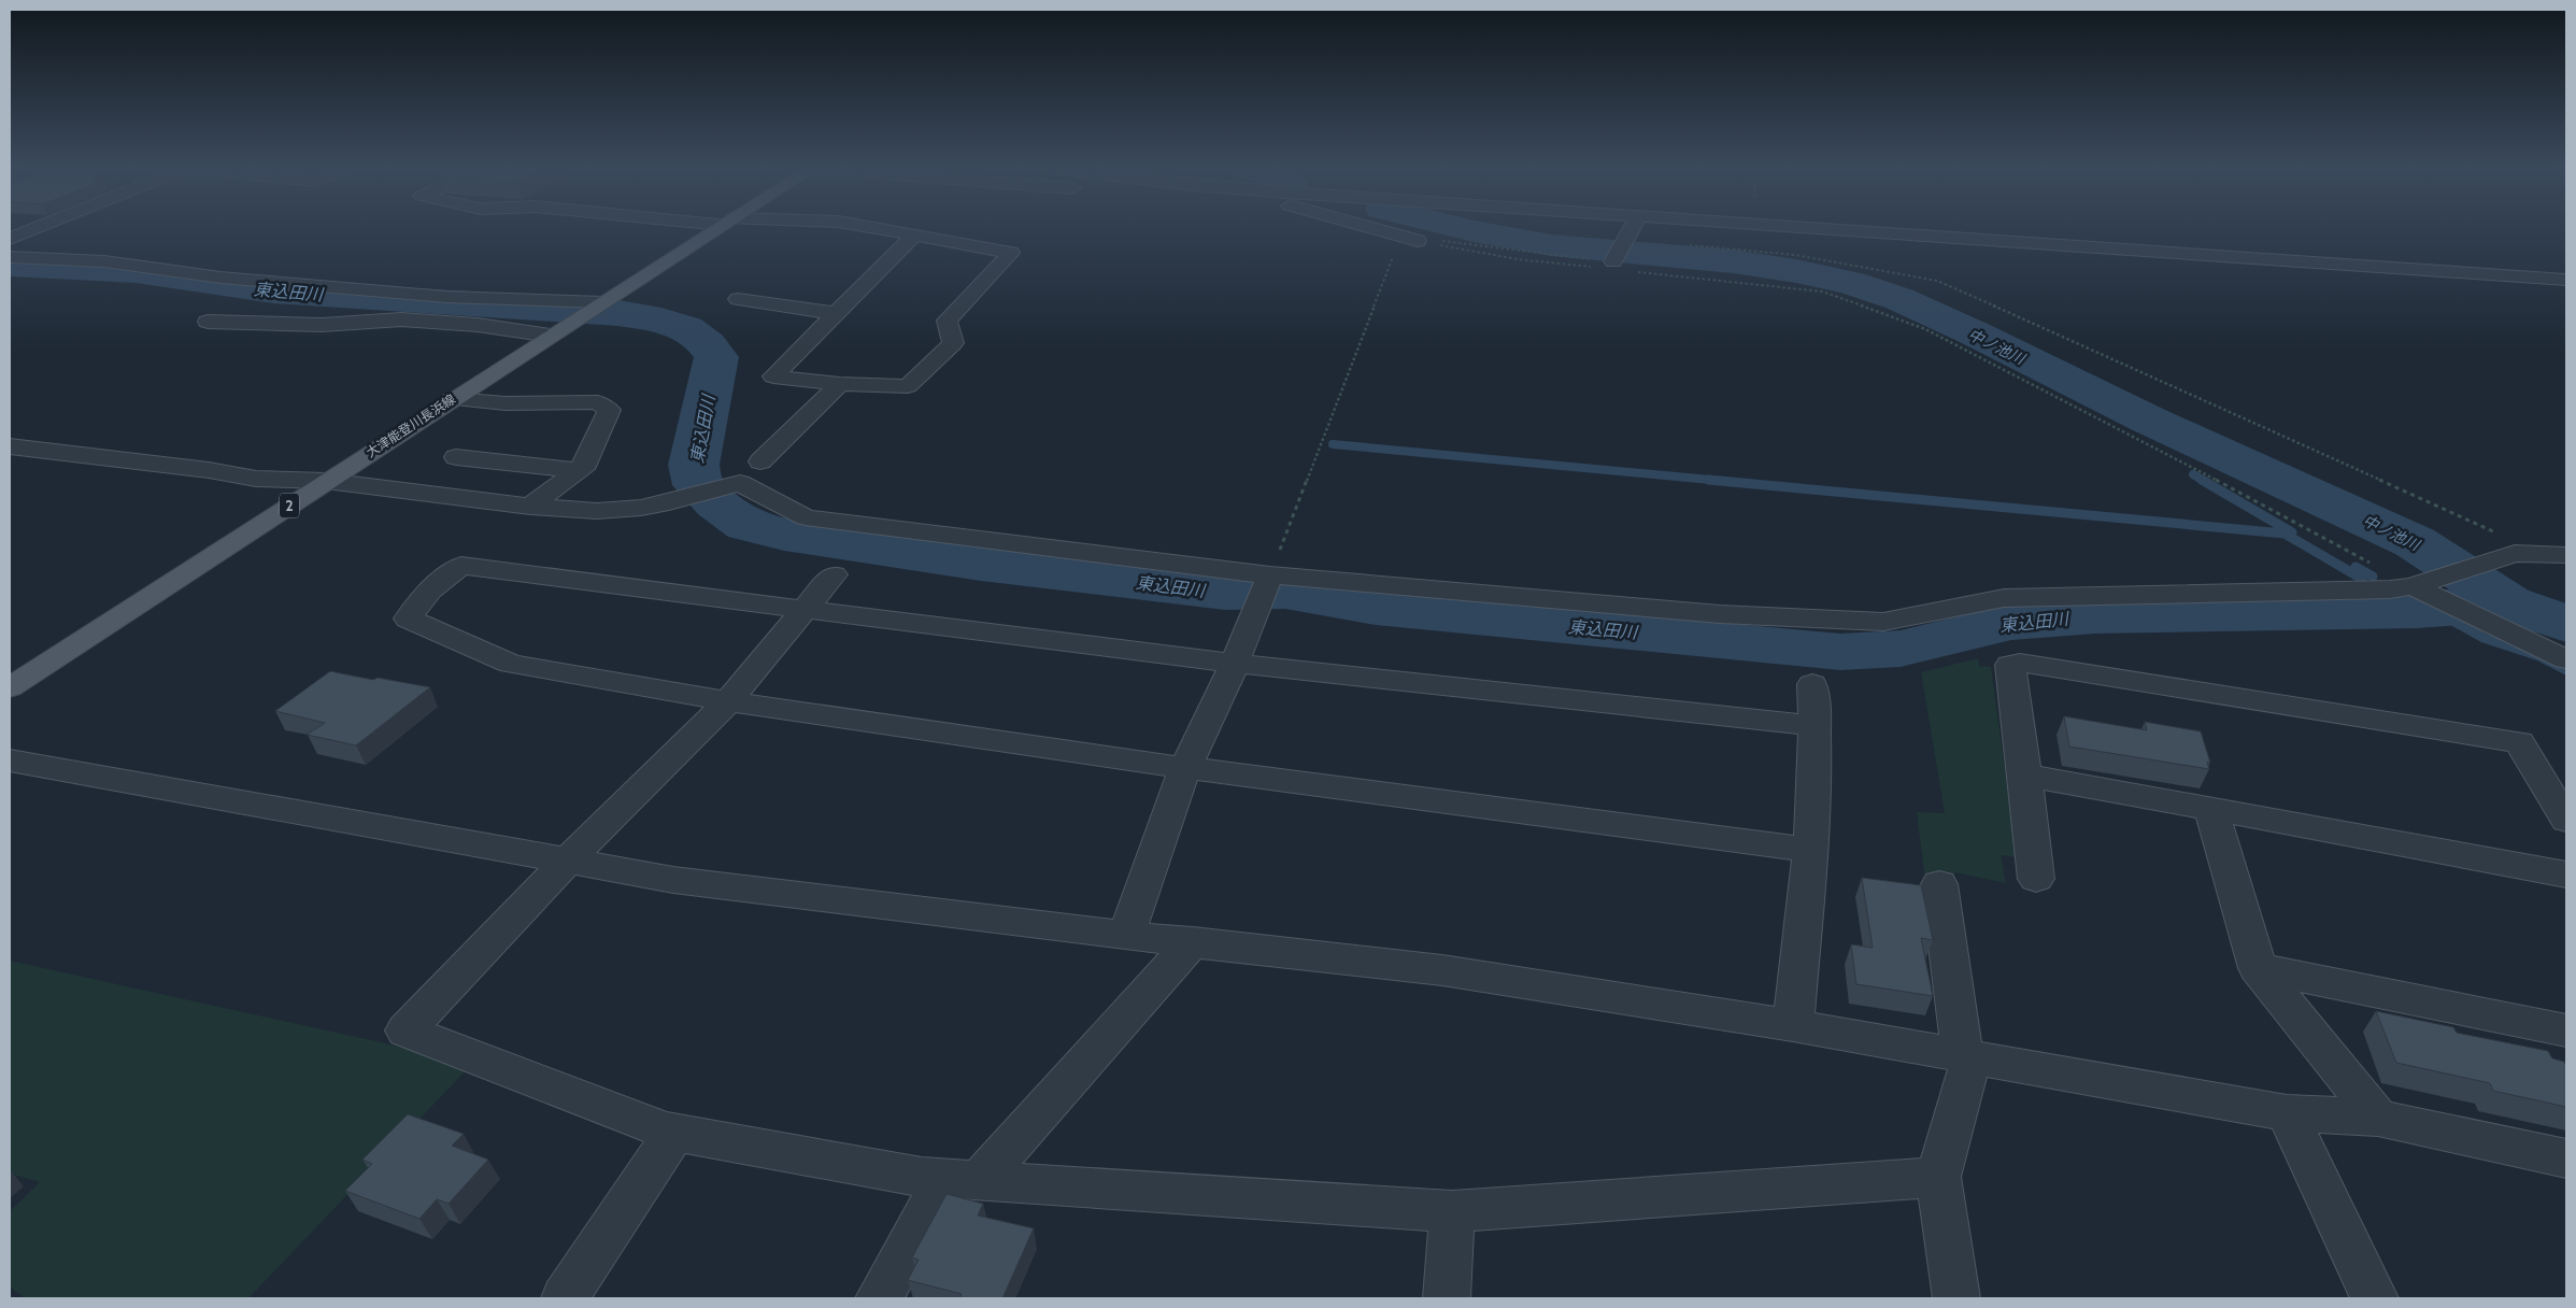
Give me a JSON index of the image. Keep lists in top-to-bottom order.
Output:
{
  "streets": {
    "main road": ["大津能登川長浜線", "2"]
  },
  "water": ["東込田川", "中ノ池川"]
}
